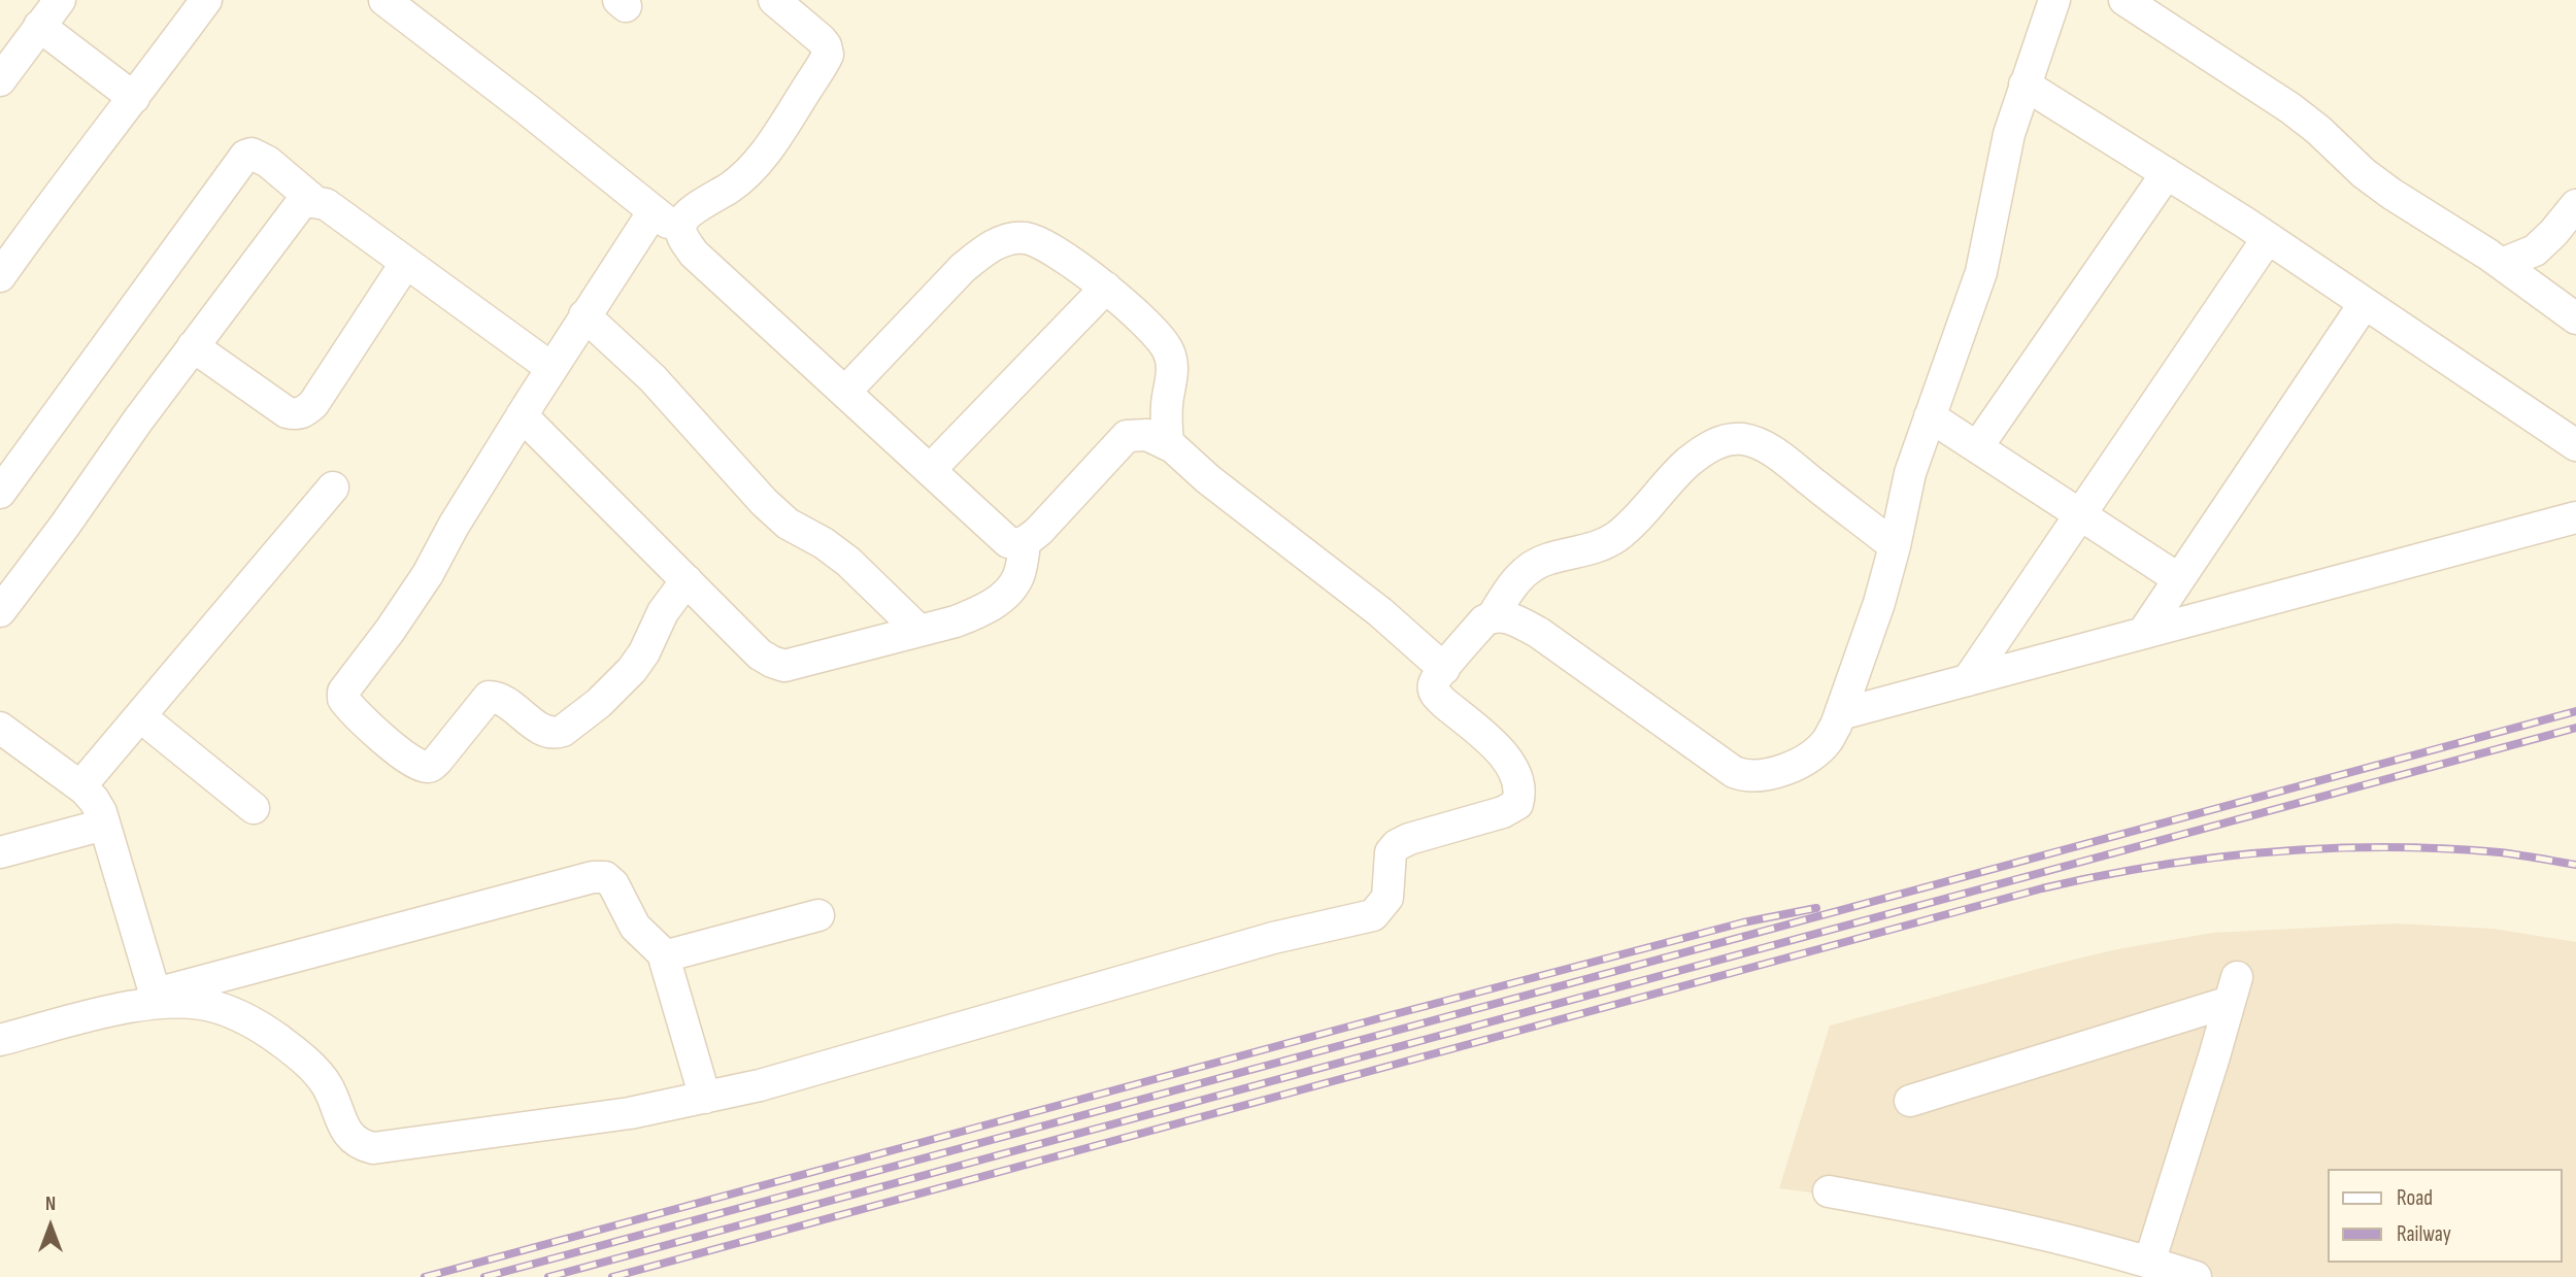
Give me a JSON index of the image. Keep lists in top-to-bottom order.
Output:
{
  "legend": ["Road", "Railway"],
  "north": "top"
}
